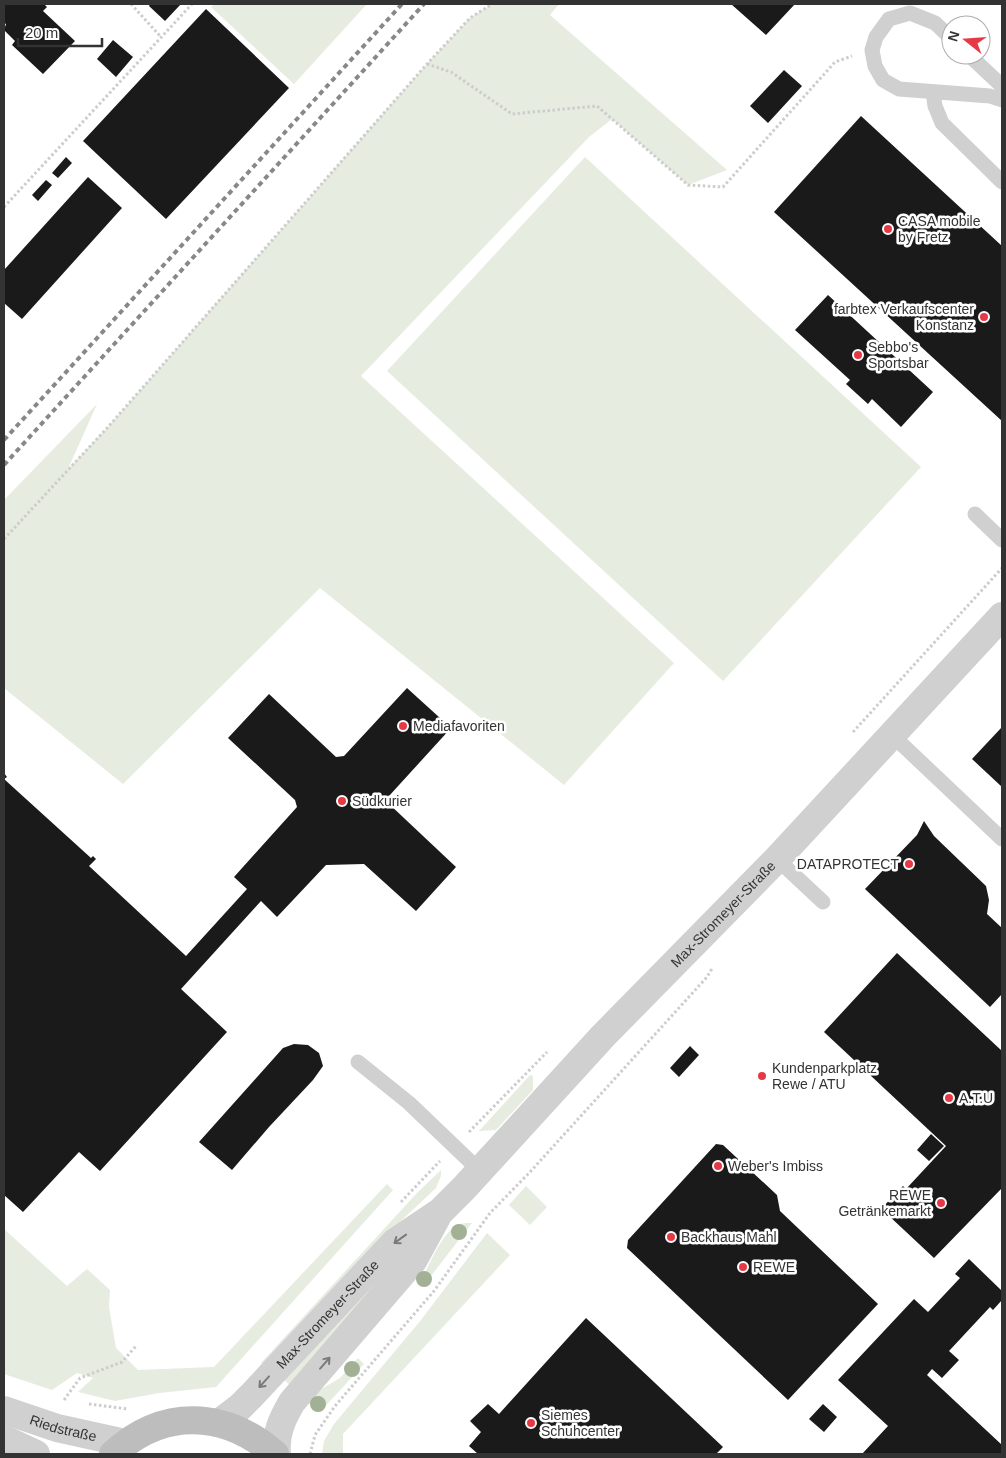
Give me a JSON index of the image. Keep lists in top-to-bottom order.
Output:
{
  "streets": {
    "street": ["Max-Stromeyer-Straße", "Riedstraße"]
  },
  "places": [
    "CASA mobile by Fretz",
    "farbtex Verkaufscenter Konstanz",
    "Sebbo's Sportsbar",
    "Mediafavoriten",
    "Südkurier",
    "DATAPROTECT",
    "Kundenparkplatz Rewe / ATU",
    "A.T.U",
    "Weber's Imbiss",
    "REWE Getränkemarkt",
    "Backhaus Mahl",
    "REWE",
    "Siemes Schuhcenter"
  ],
  "scale_bar": "20 m",
  "north": "left"
}
